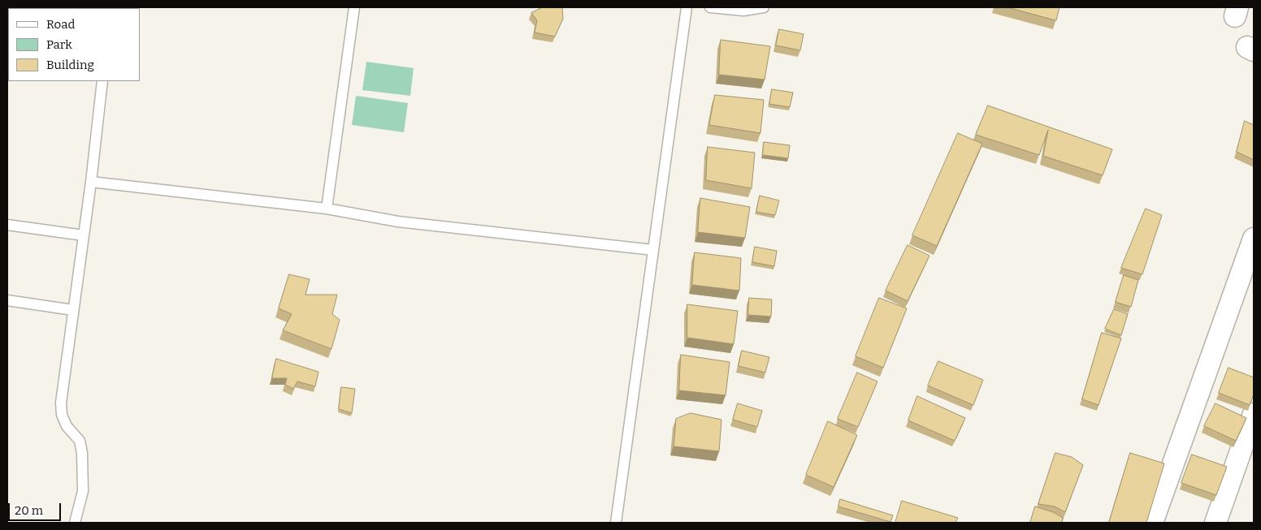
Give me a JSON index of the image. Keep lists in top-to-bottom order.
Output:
{
  "legend": ["Road", "Park", "Building"],
  "scale_bar": "20 m"
}
